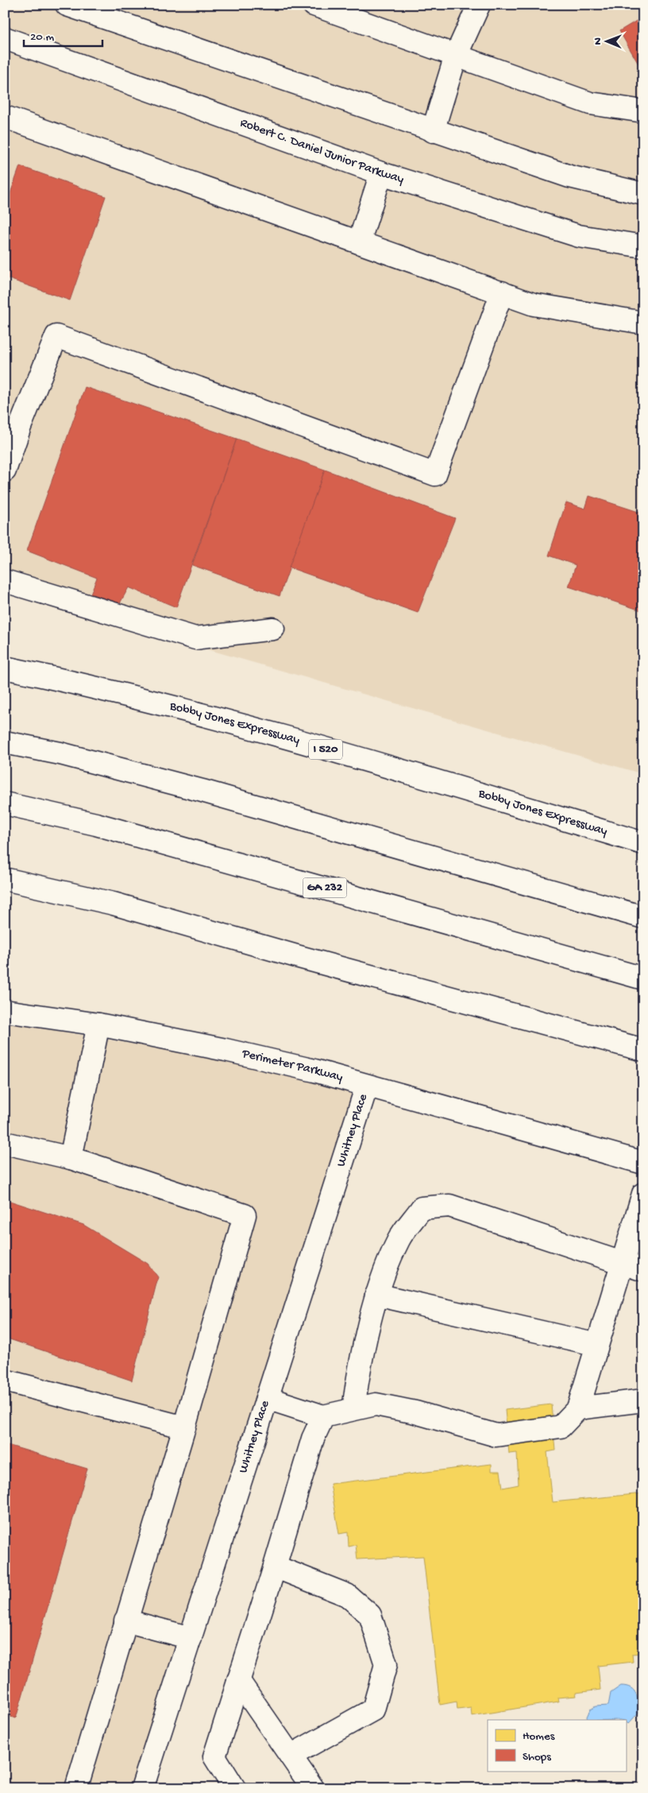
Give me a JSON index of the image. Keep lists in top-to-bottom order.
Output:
{
  "streets": {
    "main road": [
      "Robert C. Daniel Junior Parkway",
      "Bobby Jones Expressway",
      "I 520",
      "GA 232",
      "Perimeter Parkway",
      "Whitney Place"
    ]
  },
  "crossings": [
    ["Perimeter Parkway", "Whitney Place"]
  ],
  "legend": ["Homes", "Shops"],
  "scale_bar": "20 m",
  "north": "left"
}
